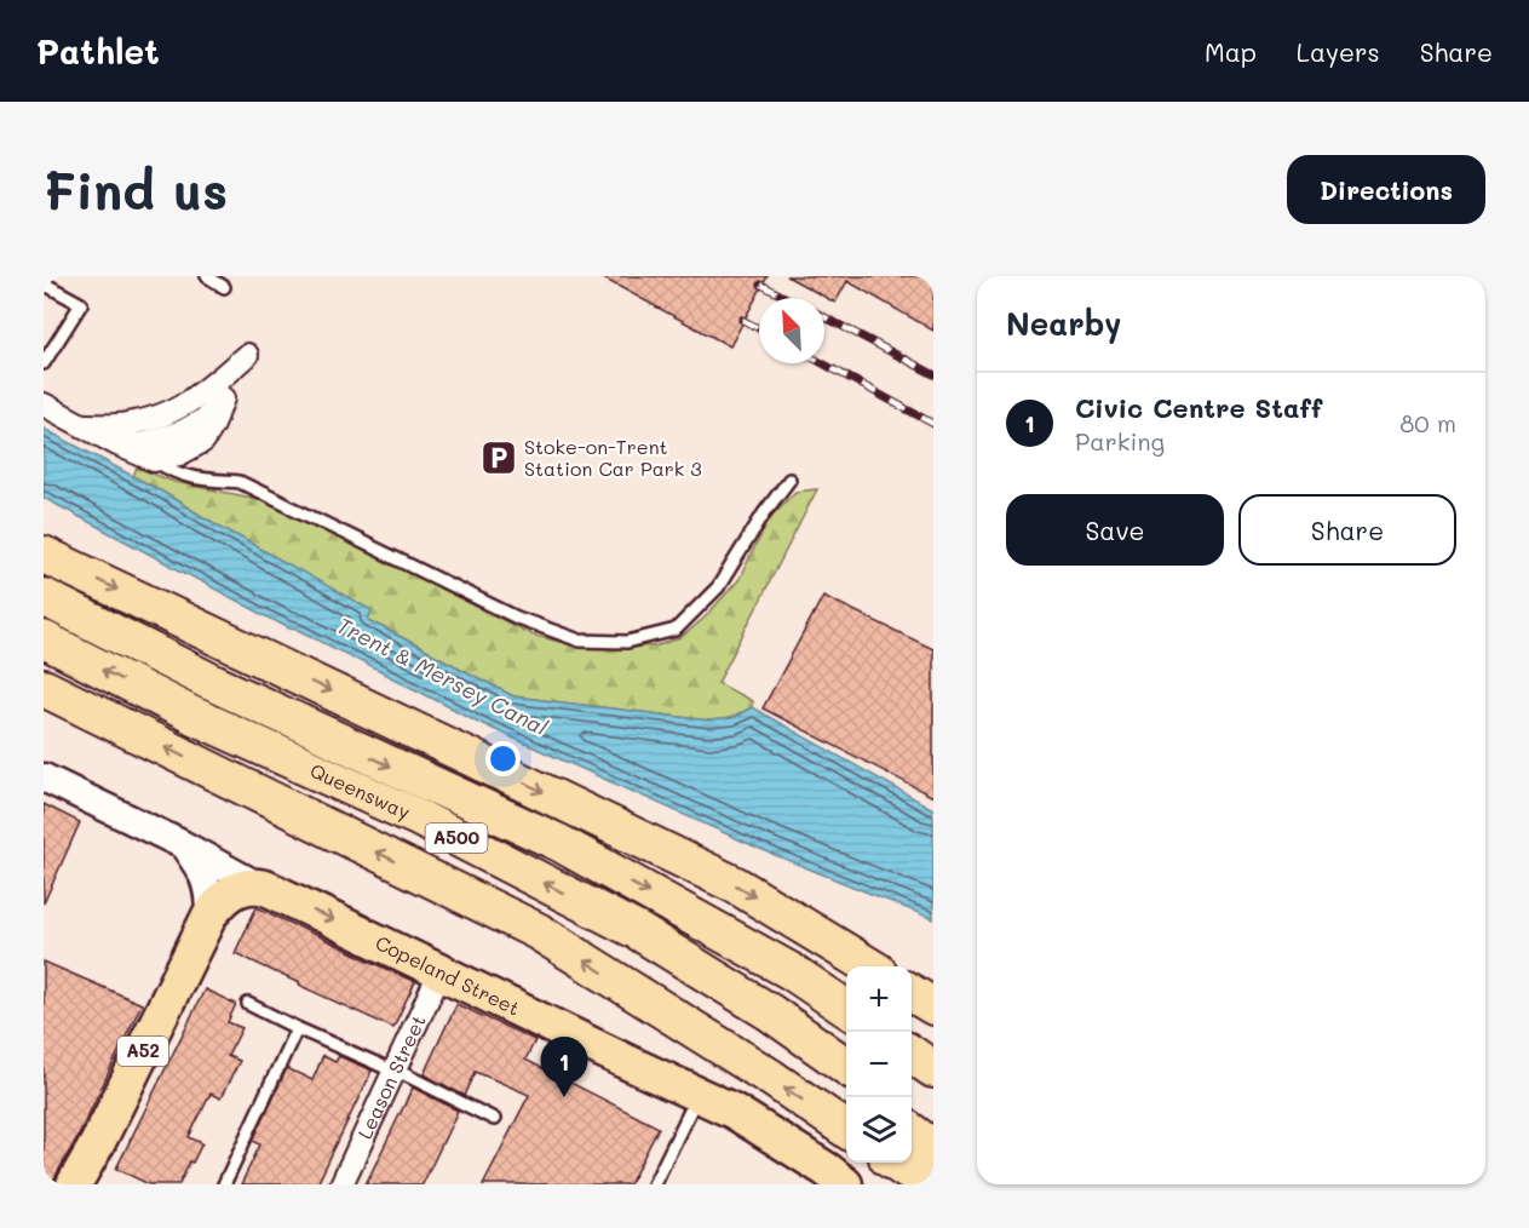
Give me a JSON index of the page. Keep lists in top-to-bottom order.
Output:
{
  "streets": {
    "highway": ["Queensway", "A500"],
    "main road": ["Copeland Street", "A52"],
    "street": ["Leason Street"]
  },
  "crossings": [
    ["Copeland Street", "A52"],
    ["Copeland Street", "Leason Street"]
  ],
  "water": ["Trent & Mersey Canal"],
  "places": {
    "parking": ["Stoke-on-Trent Station Car Park 3"]
  },
  "north": "top left",
  "page": {
    "header": "Pathlet",
    "nav": ["Map", "Layers", "Share"],
    "buttons": [
      "Directions",
      ["Save", "Share"]
    ],
    "title": "Find us",
    "heading": "Nearby",
    "list": [
      {
        "mark": "1",
        "name": "Civic Centre Staff",
        "note": "Parking",
        "value": "80 m"
      }
    ],
    "map_buttons": ["+", "−"],
    "pins": "1"
  }
}
